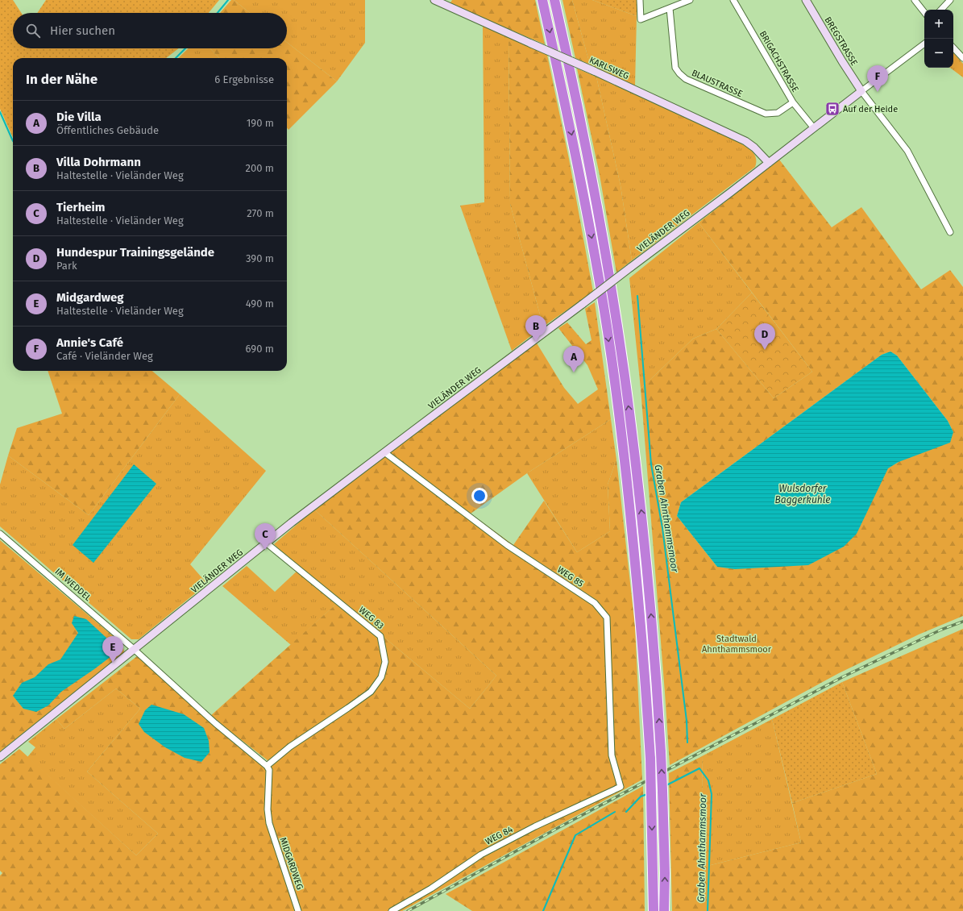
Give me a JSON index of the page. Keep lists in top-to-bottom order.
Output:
{
  "streets": {
    "street": [
      "BREGSTRASSE",
      "BRIGACHSTRASSE",
      "KARLSWEG",
      "BLAUSTRASSE",
      "VIELÄNDER WEG",
      "WEG 85",
      "IM WEDDEL",
      "WEG 83",
      "WEG 84",
      "MIDGARDWEG"
    ]
  },
  "crossings": [
    ["BREGSTRASSE", "VIELÄNDER WEG"],
    ["BRIGACHSTRASSE", "BLAUSTRASSE"],
    ["BRIGACHSTRASSE", "VIELÄNDER WEG"],
    ["KARLSWEG", "VIELÄNDER WEG"],
    ["VIELÄNDER WEG", "WEG 85"],
    ["VIELÄNDER WEG", "IM WEDDEL"],
    ["VIELÄNDER WEG", "WEG 83"],
    ["WEG 85", "WEG 84"],
    ["WEG 83", "MIDGARDWEG"]
  ],
  "water": ["Wulsdorfer Baggerkuhle", "Graben Ahnthammsmoor"],
  "parks": ["Stadtwald Ahnthammsmoor"],
  "places": {
    "bus stop": ["Auf der Heide"]
  },
  "page": {
    "map_buttons": ["+", "−"],
    "search": "Hier suchen",
    "heading": ["In der Nähe", "6 Ergebnisse"],
    "pins": [
      "F",
      "B",
      "D",
      "A",
      "C",
      "E"
    ],
    "list": [
      {
        "mark": "A",
        "name": "Die Villa",
        "note": "Öffentliches Gebäude",
        "value": "190 m"
      },
      {
        "mark": "B",
        "name": "Villa Dohrmann",
        "note": "Haltestelle · Vieländer Weg",
        "value": "200 m"
      },
      {
        "mark": "C",
        "name": "Tierheim",
        "note": "Haltestelle · Vieländer Weg",
        "value": "270 m"
      },
      {
        "mark": "D",
        "name": "Hundespur Trainingsgelände",
        "note": "Park",
        "value": "390 m"
      },
      {
        "mark": "E",
        "name": "Midgardweg",
        "note": "Haltestelle · Vieländer Weg",
        "value": "490 m"
      },
      {
        "mark": "F",
        "name": "Annie's Café",
        "note": "Café · Vieländer Weg",
        "value": "690 m"
      }
    ]
  }
}
